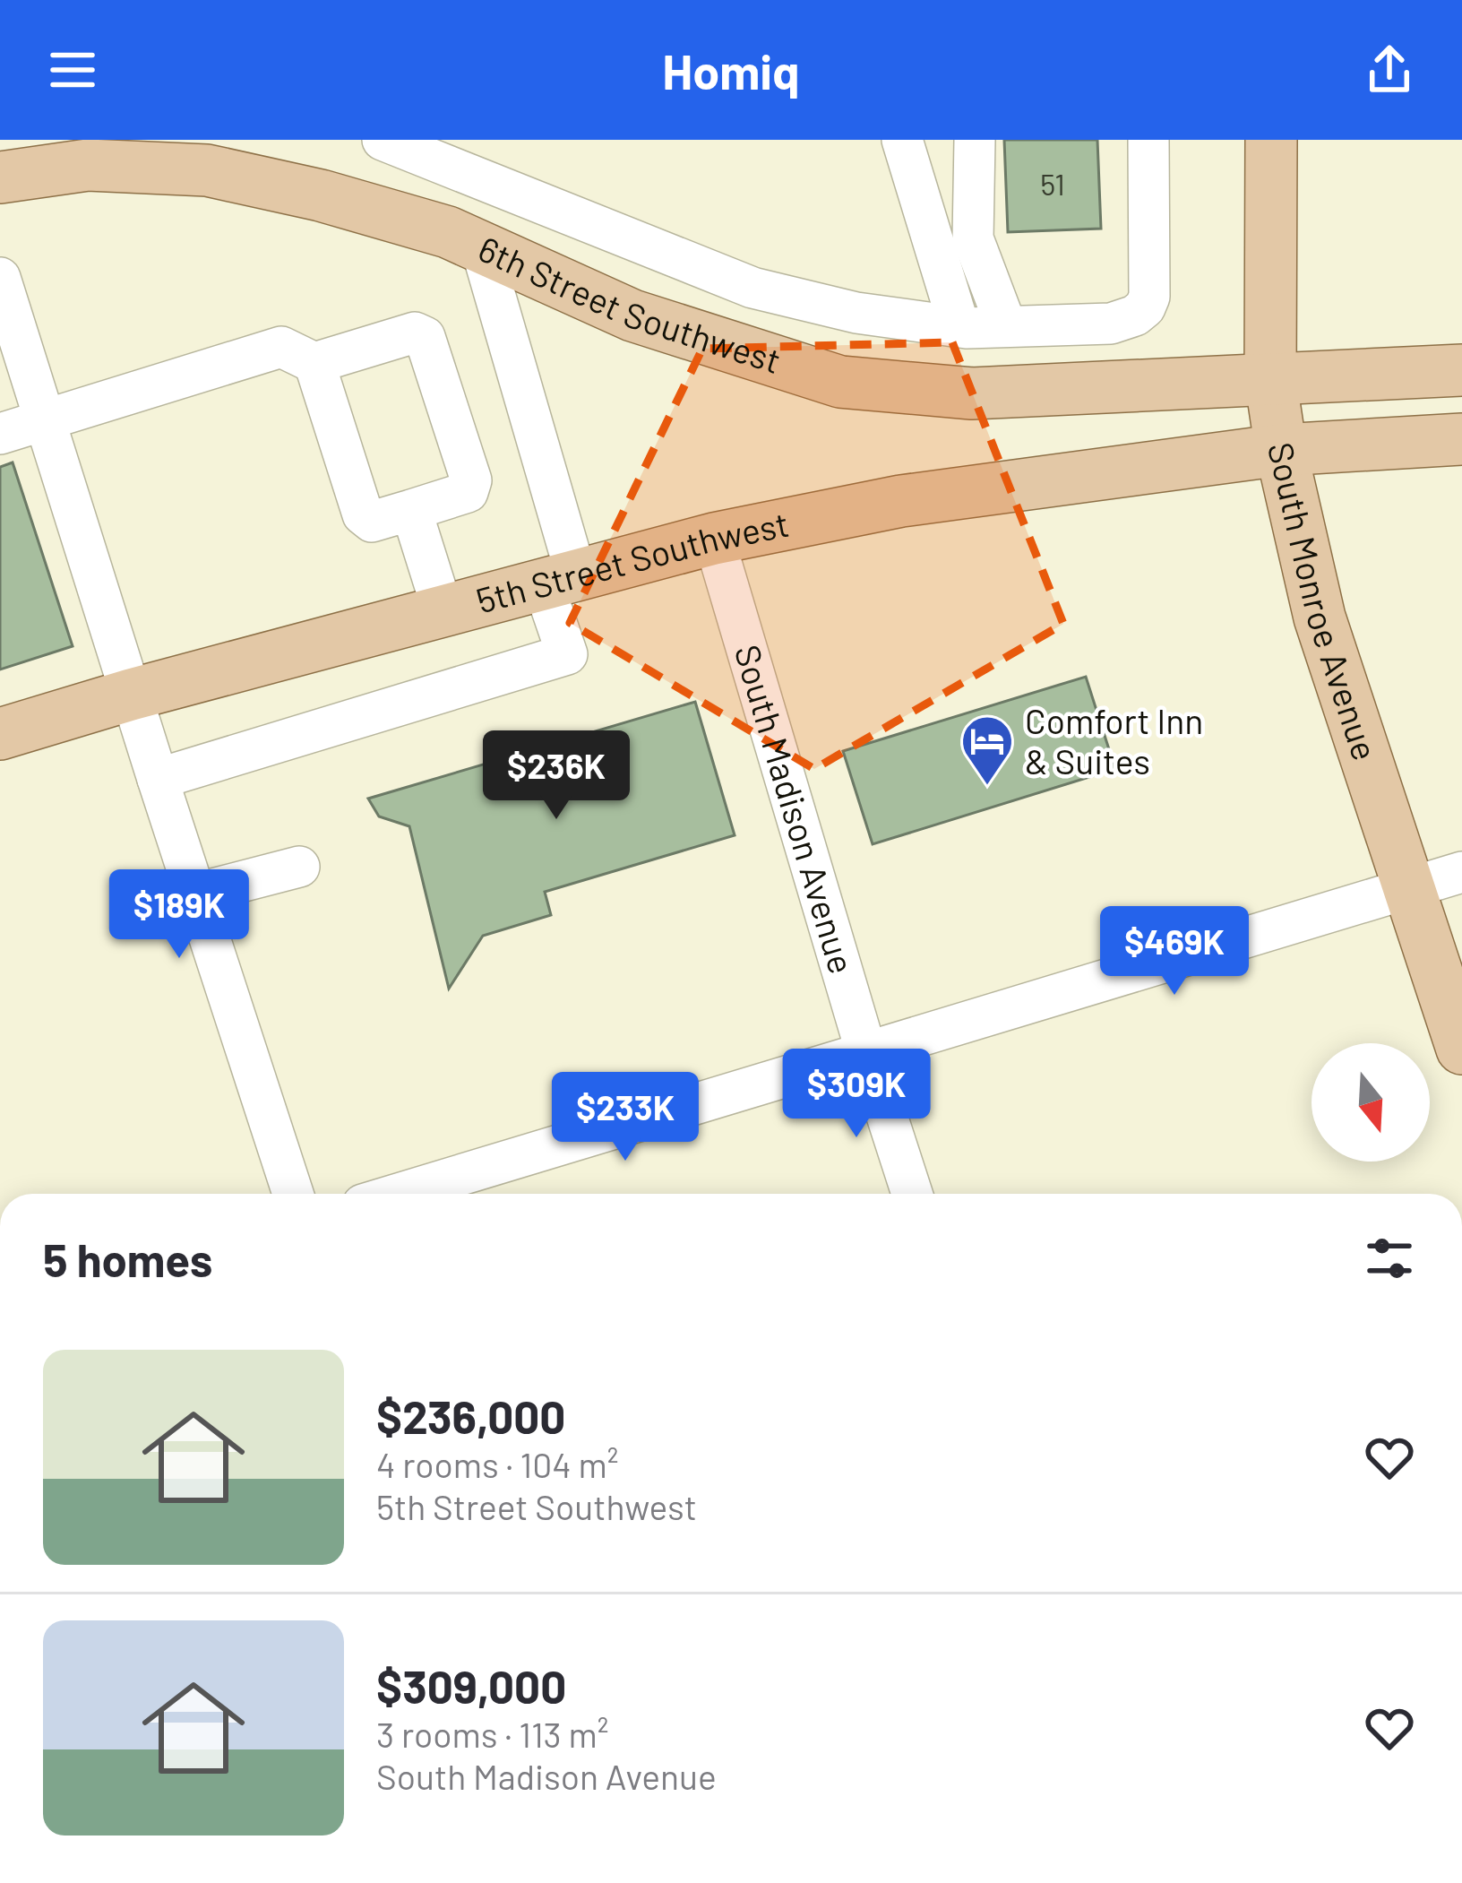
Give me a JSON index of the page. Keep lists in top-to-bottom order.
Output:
{
  "streets": {
    "main road": ["6th Street Southwest", "5th Street Southwest", "South Monroe Avenue"],
    "street": ["South Madison Avenue"]
  },
  "crossings": [
    ["6th Street Southwest", "South Monroe Avenue"],
    ["5th Street Southwest", "South Monroe Avenue"],
    ["5th Street Southwest", "South Madison Avenue"]
  ],
  "places": {
    "hotel": ["Comfort Inn & Suites"]
  },
  "house_numbers": ["51"],
  "north": "bottom",
  "page": {
    "header": "Homiq",
    "price": [
      "$236K",
      "$189K",
      "$469K",
      "$309K",
      "$233K"
    ],
    "heading": "5 homes",
    "list": [
      {
        "name": "$236,000",
        "note": "4 rooms · 104 m² · 5th Street Southwest"
      },
      {
        "name": "$309,000",
        "note": "3 rooms · 113 m² · South Madison Avenue"
      }
    ]
  }
}
